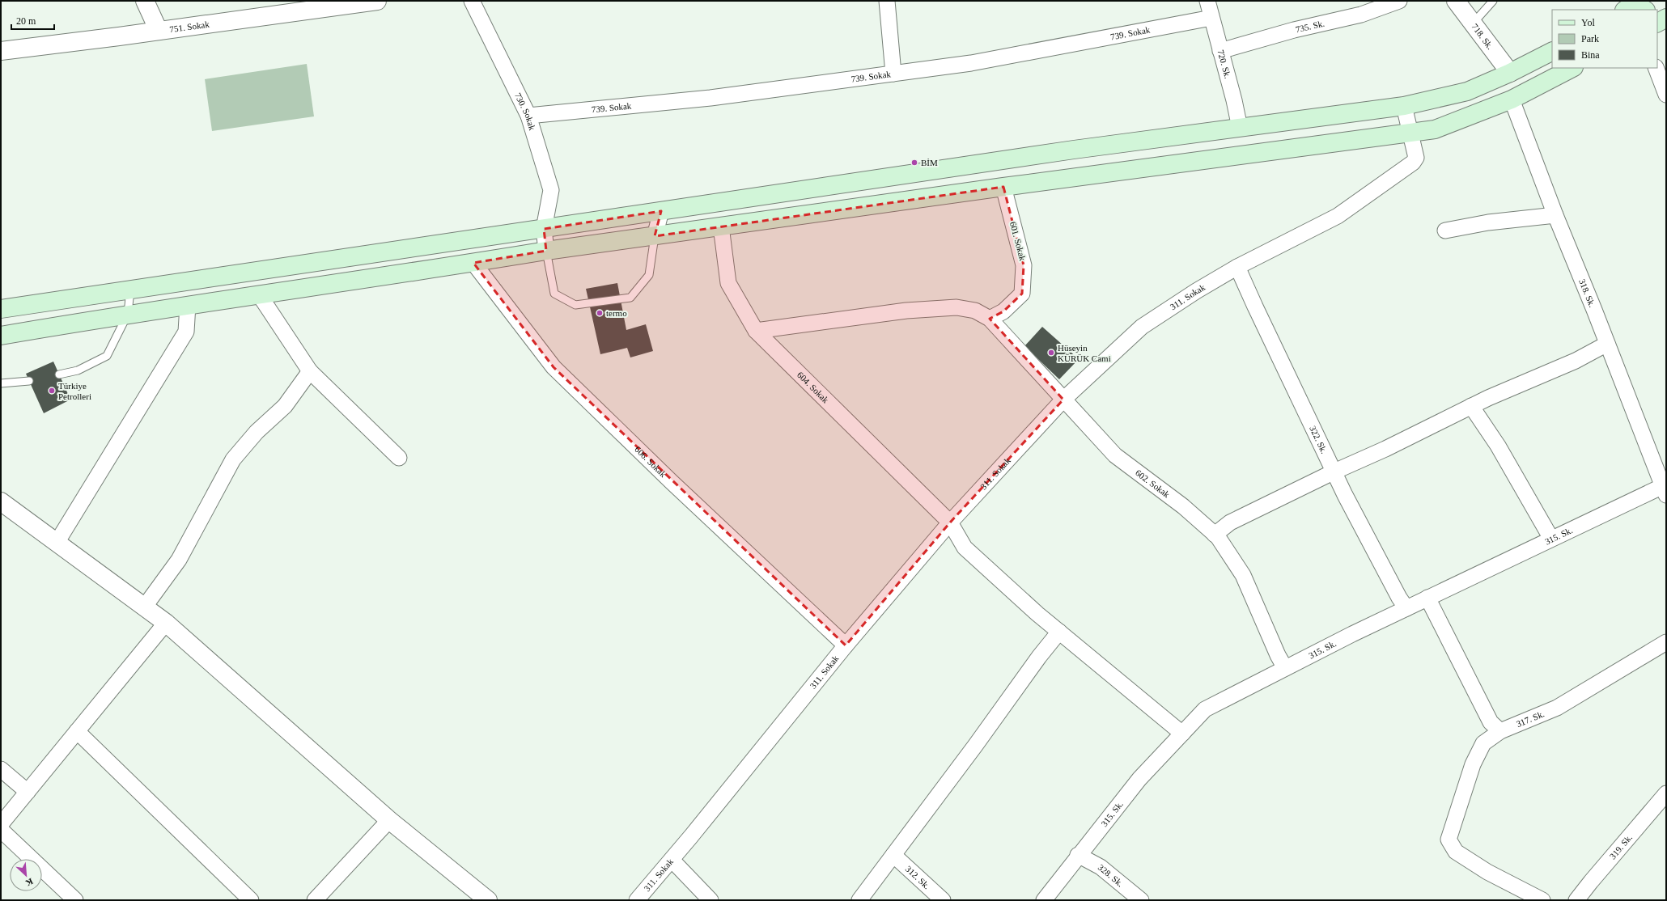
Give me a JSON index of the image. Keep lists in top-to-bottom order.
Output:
{
  "streets": {
    "street": [
      "751. Sokak",
      "735. Sk.",
      "739. Sokak",
      "718. Sk.",
      "720. Sk.",
      "730. Sokak",
      "601. Sokak",
      "318. Sk.",
      "311. Sokak",
      "604. Sokak",
      "322. Sk.",
      "606. Sokak",
      "602. Sokak",
      "315. Sk.",
      "317. Sk.",
      "319. Sk.",
      "328. Sk.",
      "312. Sk."
    ]
  },
  "crossings": [
    ["735. Sk.", "720. Sk."],
    ["739. Sokak", "720. Sk."],
    ["739. Sokak", "730. Sokak"],
    ["601. Sokak", "602. Sokak"],
    ["318. Sk.", "315. Sk."],
    ["311. Sokak", "604. Sokak"],
    ["311. Sokak", "322. Sk."],
    ["311. Sokak", "606. Sokak"],
    ["311. Sokak", "602. Sokak"],
    ["604. Sokak", "602. Sokak"],
    ["604. Sokak", "315. Sk."],
    ["322. Sk.", "315. Sk."],
    ["602. Sokak", "315. Sk."],
    ["315. Sk.", "328. Sk."]
  ],
  "places": [
    "BİM",
    "termo",
    "Hüseyin KÜRÜK Cami",
    "Türkiye Petrolleri"
  ],
  "legend": ["Yol", "Park", "Bina"],
  "scale_bar": "20 m",
  "north": "bottom right"
}
